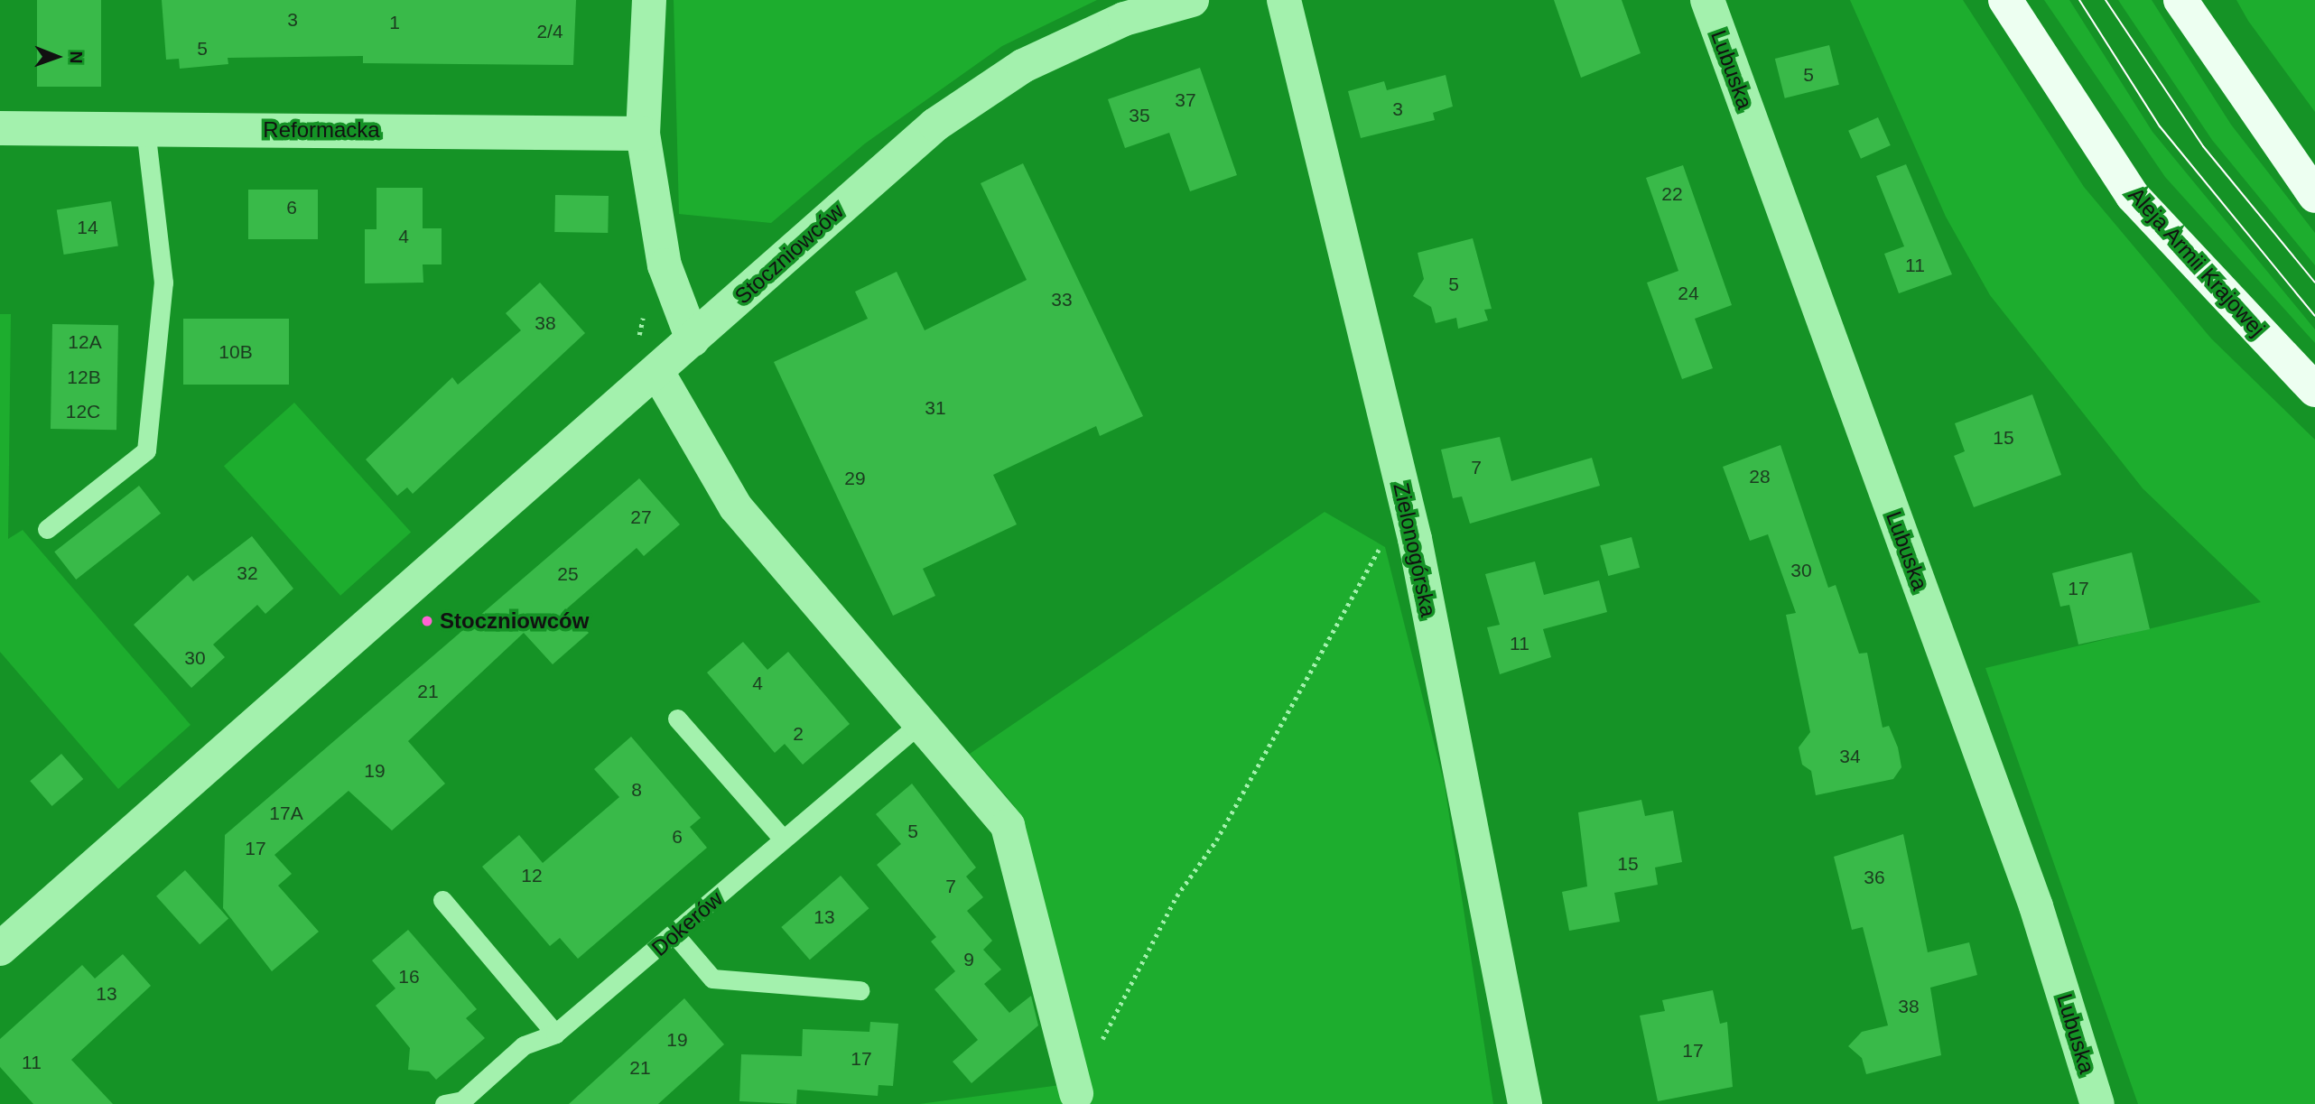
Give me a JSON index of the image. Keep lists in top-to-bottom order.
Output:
{
  "streets": {
    "main road": ["Aleja Armii Krajowej"],
    "street": [
      "Lubuska",
      "Reformacka",
      "Stoczniowców",
      "Zielonogórska"
    ],
    "lane": ["Dokerów"]
  },
  "places": ["Stoczniowców"],
  "house_numbers": [
    "3",
    "1",
    "2/4",
    "5",
    "5",
    "37",
    "3",
    "35",
    "22",
    "6",
    "14",
    "4",
    "11",
    "5",
    "24",
    "33",
    "38",
    "12A",
    "10B",
    "12B",
    "31",
    "12C",
    "15",
    "7",
    "28",
    "29",
    "27",
    "30",
    "32",
    "25",
    "17",
    "11",
    "30",
    "4",
    "21",
    "2",
    "34",
    "19",
    "8",
    "17A",
    "5",
    "6",
    "17",
    "15",
    "12",
    "36",
    "7",
    "13",
    "9",
    "16",
    "13",
    "38",
    "19",
    "17",
    "17",
    "11",
    "21"
  ],
  "north": "right"
}
